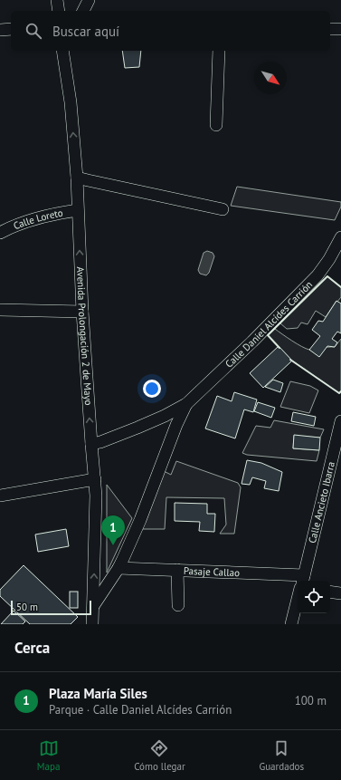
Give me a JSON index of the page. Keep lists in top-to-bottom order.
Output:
{
  "streets": {
    "street": [
      "Calle Loreto",
      "Calle Daniel Alcídes Carrión",
      "Avenida Prolongación 2 de Mayo",
      "Calle Ancieto Ibarra",
      "Pasaje Callao"
    ]
  },
  "crossings": [
    ["Calle Loreto", "Avenida Prolongación 2 de Mayo"],
    ["Calle Daniel Alcídes Carrión", "Avenida Prolongación 2 de Mayo"],
    ["Calle Daniel Alcídes Carrión", "Pasaje Callao"],
    ["Calle Ancieto Ibarra", "Pasaje Callao"]
  ],
  "one_way": ["Avenida Prolongación 2 de Mayo"],
  "scale_bar": "50 m",
  "north": "bottom right",
  "page": {
    "search": "Buscar aquí",
    "pins": "1",
    "scale": "50 m",
    "heading": "Cerca",
    "list": [
      {
        "mark": "1",
        "name": "Plaza María Siles",
        "note": "Parque · Calle Daniel Alcídes Carrión",
        "value": "100 m"
      }
    ],
    "nav": ["Mapa", "Cómo llegar", "Guardados"]
  }
}
